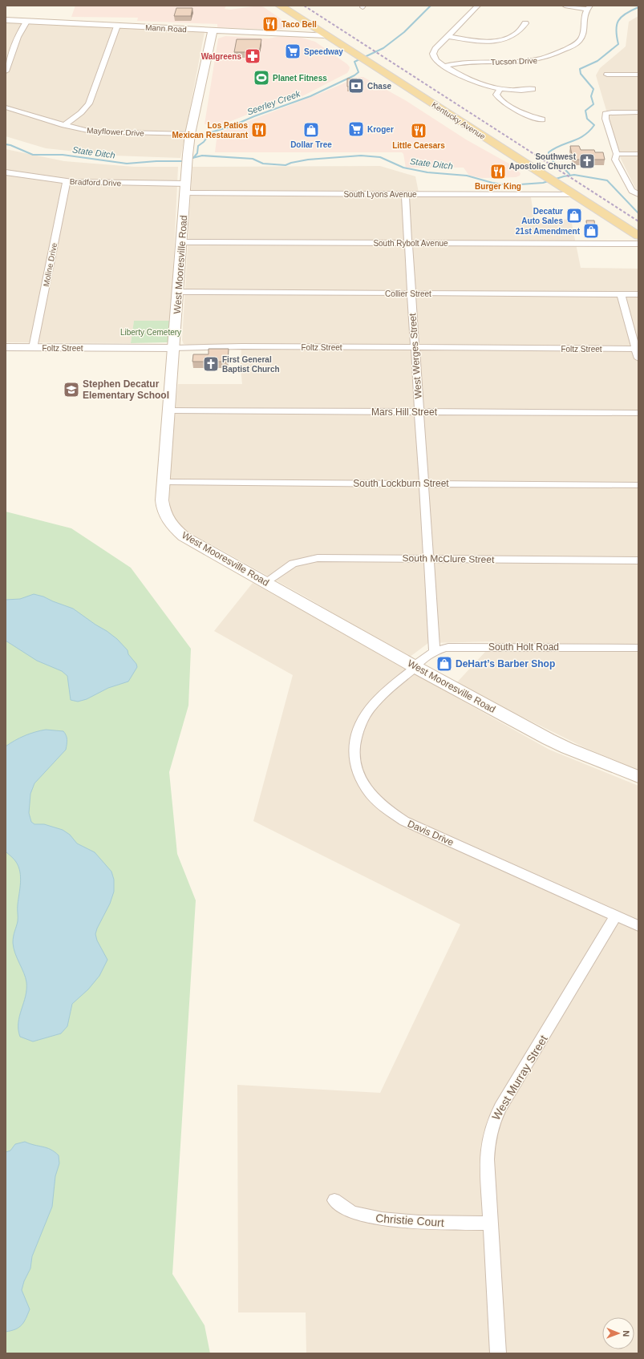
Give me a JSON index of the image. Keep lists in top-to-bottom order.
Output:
{
  "streets": {
    "main road": ["Mann Road", "Kentucky Avenue", "West Mooresville Road"],
    "street": [
      "Tucson Drive",
      "Mayflower Drive",
      "Bradford Drive",
      "South Lyons Avenue",
      "South Rybolt Avenue",
      "Moline Drive",
      "Collier Street",
      "Foltz Street",
      "West Werges Street",
      "Mars Hill Street",
      "South Lockburn Street",
      "South McClure Street",
      "South Holt Road",
      "Davis Drive",
      "West Murray Street",
      "Christie Court"
    ]
  },
  "crossings": [
    ["Mann Road", "Kentucky Avenue"],
    ["Mann Road", "West Mooresville Road"],
    ["Kentucky Avenue", "South Lyons Avenue"],
    ["Mayflower Drive", "West Mooresville Road"],
    ["Bradford Drive", "South Lyons Avenue"],
    ["Bradford Drive", "Moline Drive"],
    ["Bradford Drive", "West Mooresville Road"],
    ["South Lyons Avenue", "West Mooresville Road"],
    ["South Lyons Avenue", "West Werges Street"],
    ["South Rybolt Avenue", "West Mooresville Road"],
    ["South Rybolt Avenue", "West Werges Street"],
    ["Moline Drive", "Foltz Street"],
    ["West Mooresville Road", "Collier Street"],
    ["West Mooresville Road", "Foltz Street"],
    ["West Mooresville Road", "Mars Hill Street"],
    ["West Mooresville Road", "South Lockburn Street"],
    ["West Mooresville Road", "South McClure Street"],
    ["West Mooresville Road", "South Holt Road"],
    ["West Mooresville Road", "Davis Drive"],
    ["Collier Street", "West Werges Street"],
    ["Foltz Street", "West Werges Street"],
    ["West Werges Street", "Mars Hill Street"],
    ["West Werges Street", "South Lockburn Street"],
    ["West Werges Street", "South McClure Street"],
    ["West Werges Street", "South Holt Road"],
    ["South Holt Road", "Davis Drive"],
    ["Davis Drive", "West Murray Street"],
    ["West Murray Street", "Christie Court"]
  ],
  "water": ["Seerley Creek", "State Ditch"],
  "parks": ["Liberty Cemetery"],
  "places": {
    "restaurant": [
      "Taco Bell",
      "Los Patios Mexican Restaurant",
      "Little Caesars",
      "Burger King"
    ],
    "supermarket": ["Speedway", "Kroger"],
    "pharmacy": ["Walgreens"],
    "sports": ["Planet Fitness"],
    "bank": ["Chase"],
    "shop": [
      "Dollar Tree",
      "Decatur Auto Sales",
      "21st Amendment",
      "DeHart’s Barber Shop"
    ],
    "church": ["Southwest Apostolic Church", "First General Baptist Church"],
    "school or university": ["Stephen Decatur Elementary School"]
  },
  "north": "right"
}
